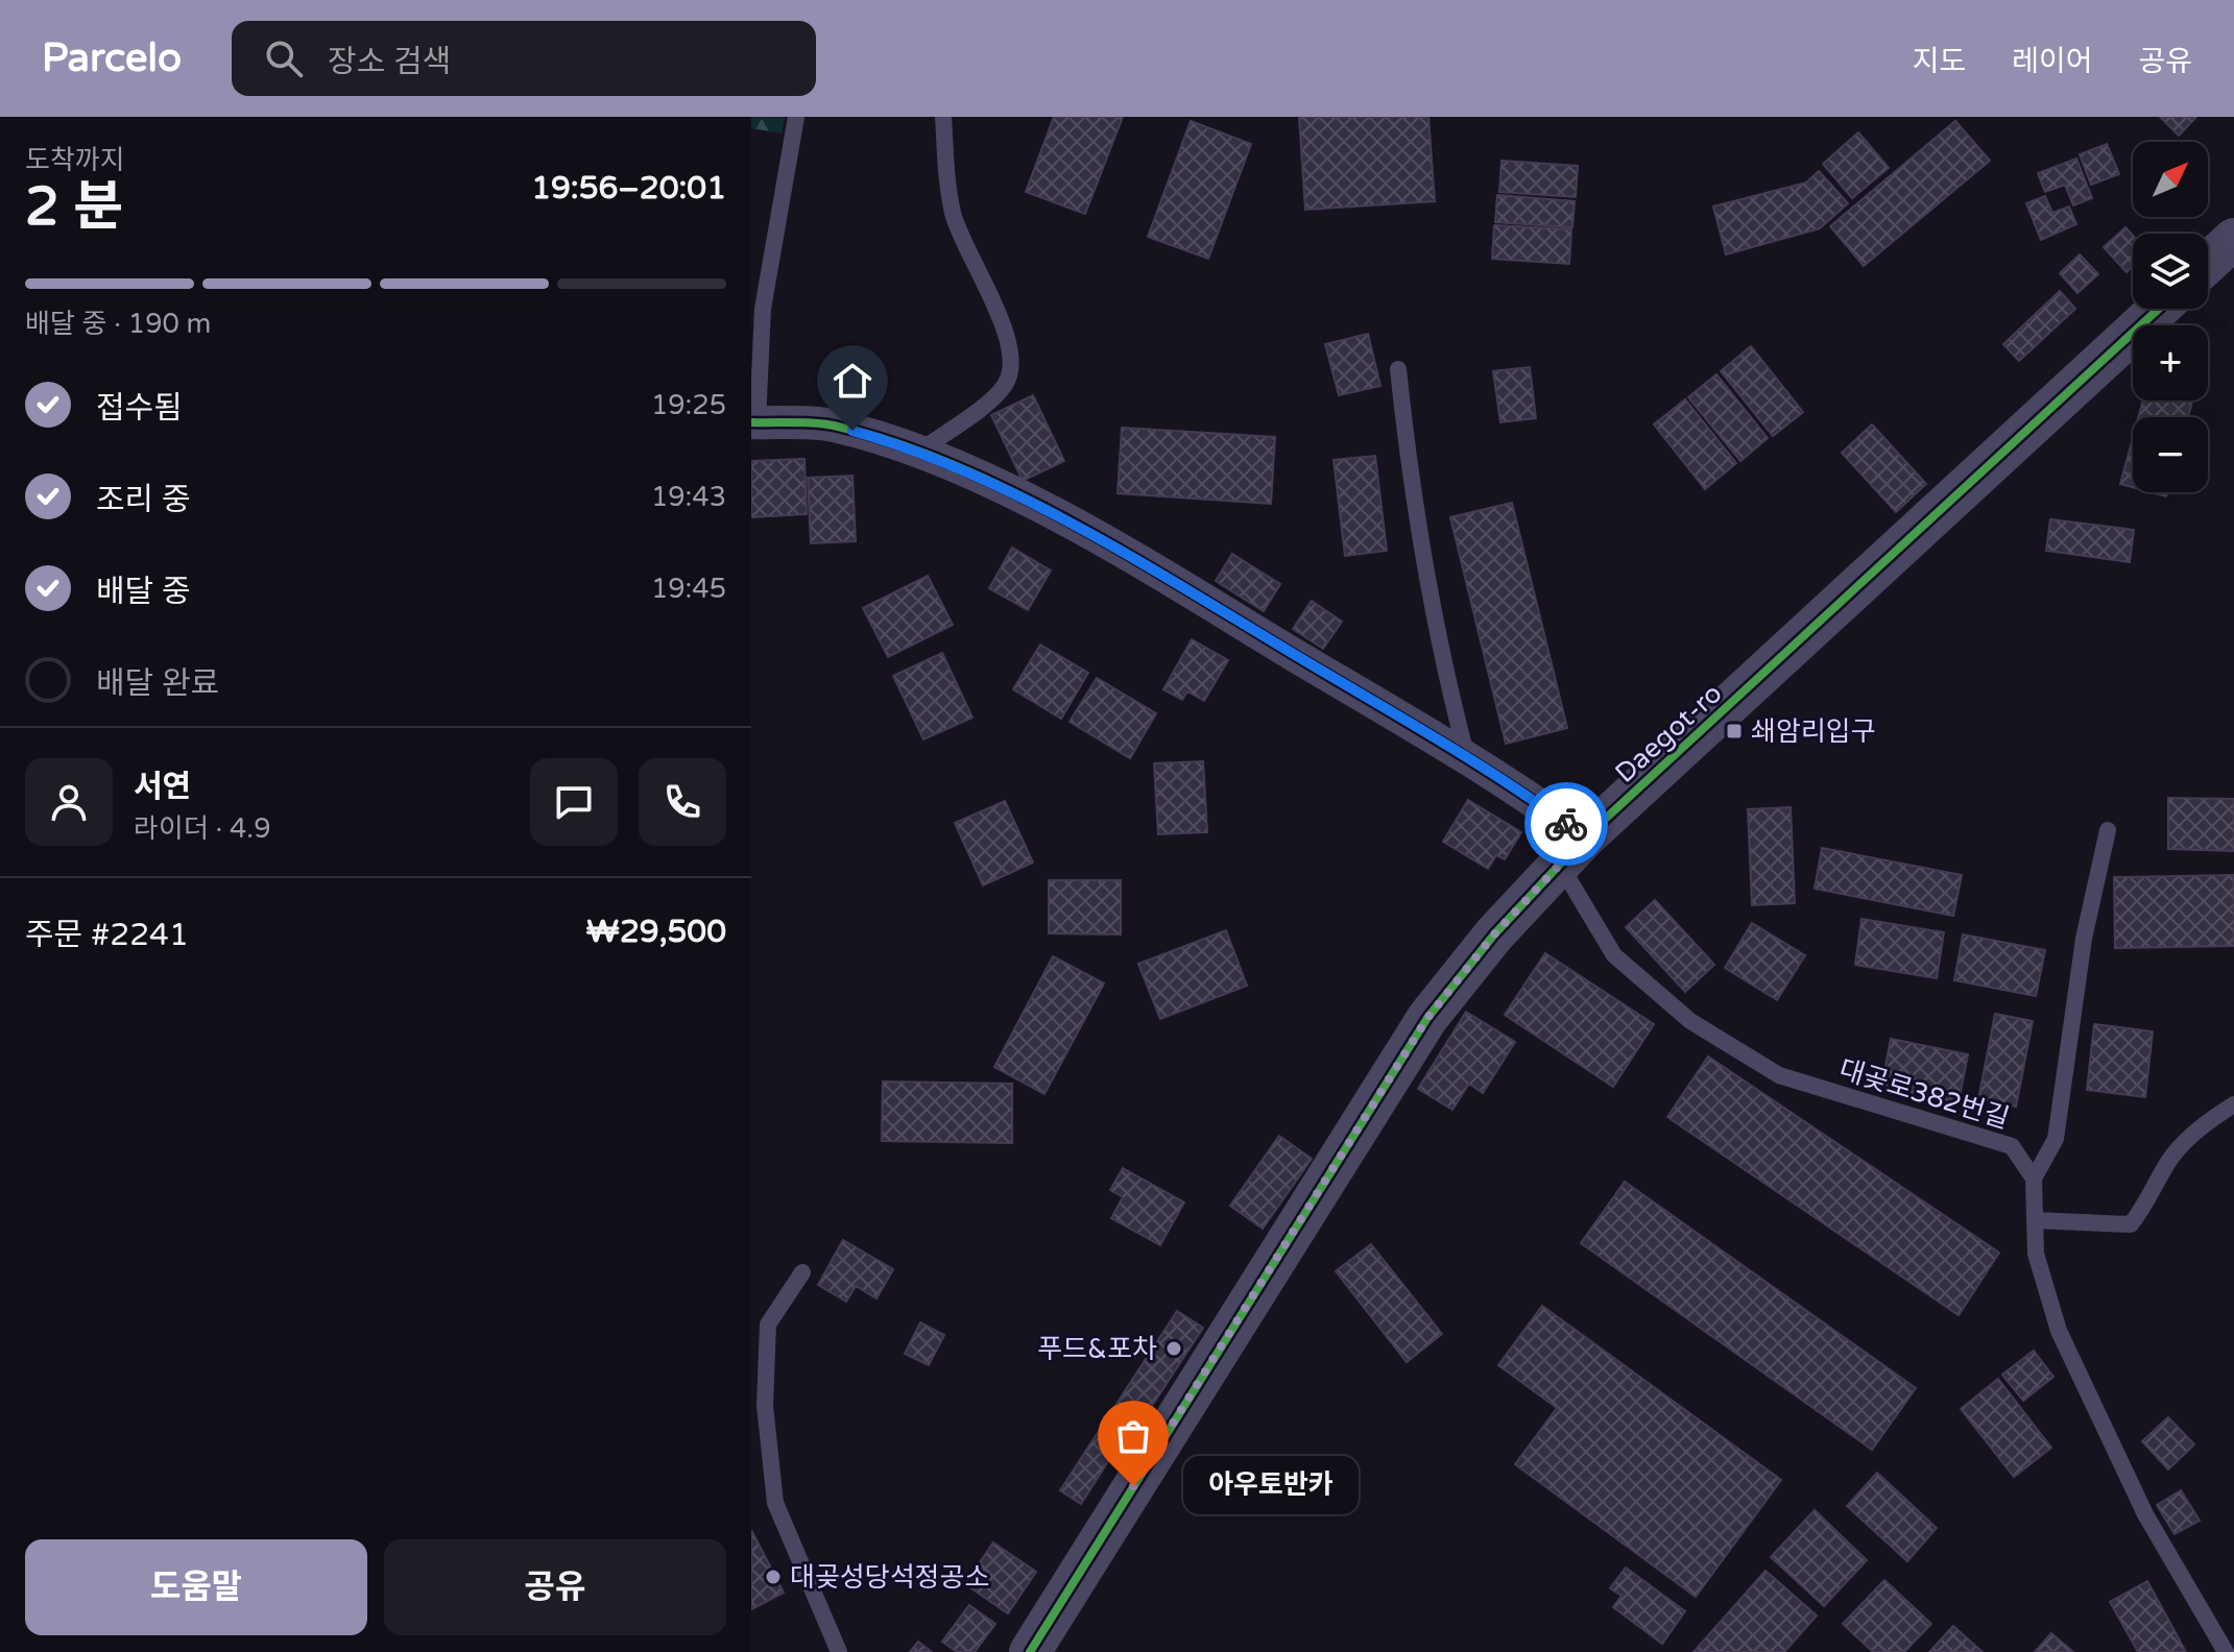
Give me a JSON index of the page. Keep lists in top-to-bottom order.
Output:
{
  "streets": {
    "street": ["Daegot-ro"],
    "lane": ["대곶로382번길"]
  },
  "crossings": [
    ["Daegot-ro", "대곶로382번길"]
  ],
  "places": {
    "transit": ["쇄암리입구"],
    "other": ["푸드&포차", "아우토반카", "대곶성당석정공소"]
  },
  "north": "top right",
  "page": {
    "header": "Parcelo",
    "search": "장소 검색",
    "nav": ["지도", "레이어", "공유"],
    "heading": ["2 분", "도착까지", "19:56–20:01"],
    "panel": [
      "서연",
      "라이더 · 4.9",
      "주문 #2241",
      "₩29,500"
    ],
    "map_buttons": ["+", "−"],
    "bar": "배달 중 · 190 m",
    "list": [
      ["접수됨", "19:25"],
      ["조리 중", "19:43"],
      ["배달 중", "19:45"],
      "배달 완료"
    ],
    "bubble": "아우토반카",
    "buttons": ["도움말", "공유"]
  }
}
